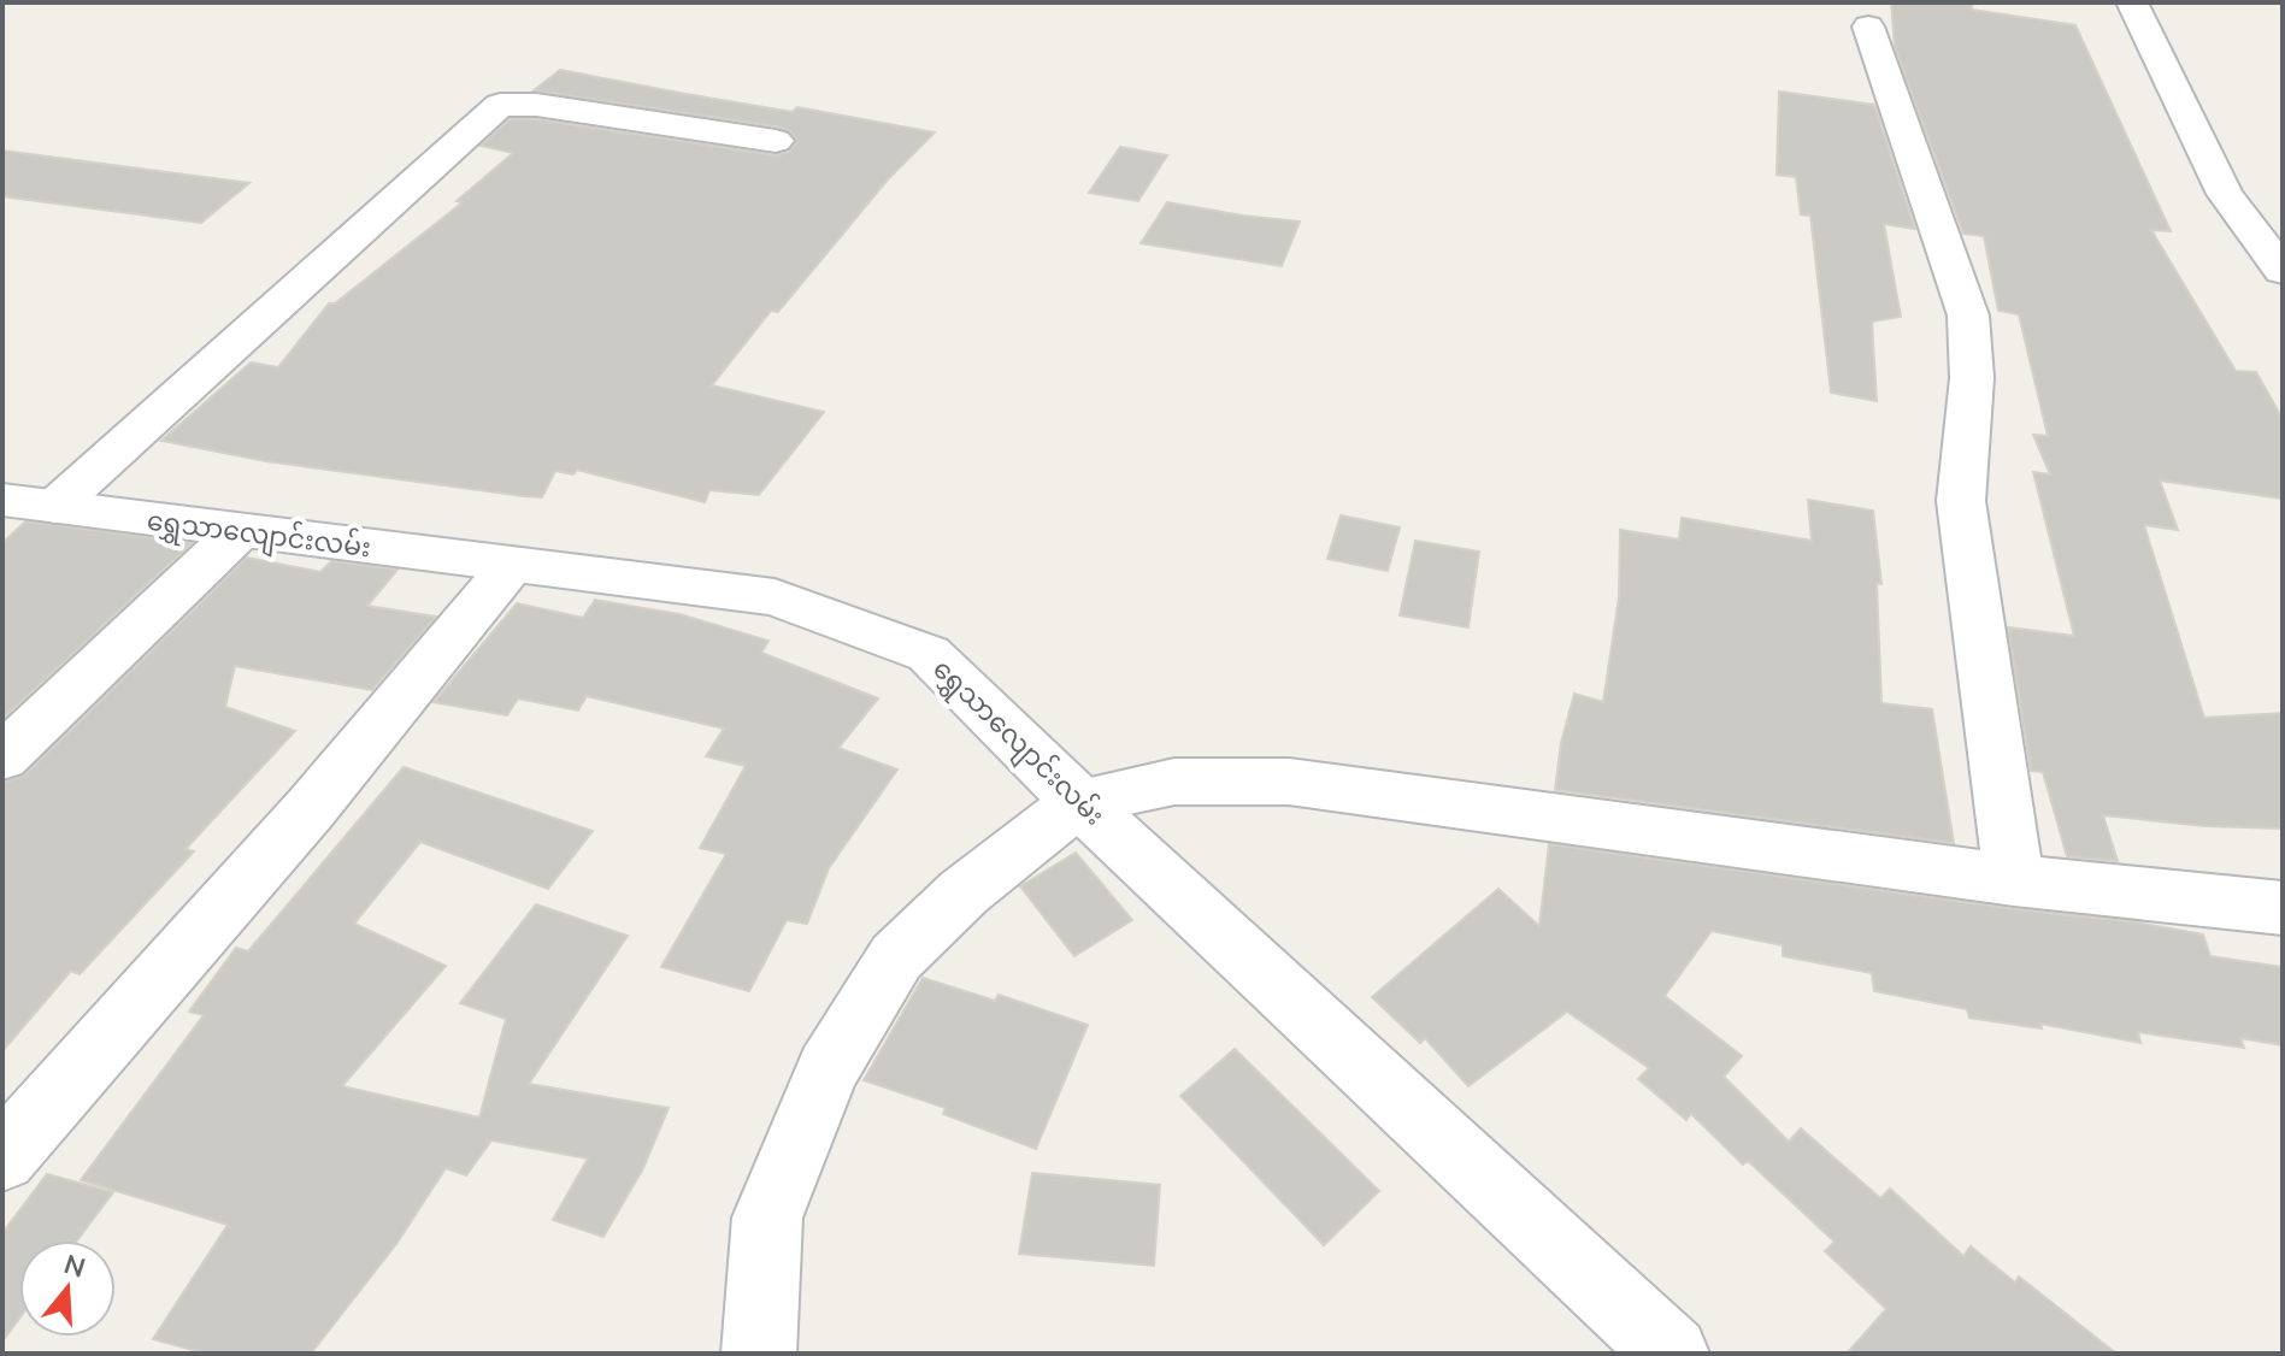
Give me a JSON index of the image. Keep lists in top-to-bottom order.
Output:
{
  "streets": {
    "street": ["ရွှေသာလျောင်းလမ်း"]
  },
  "north": "top"
}
